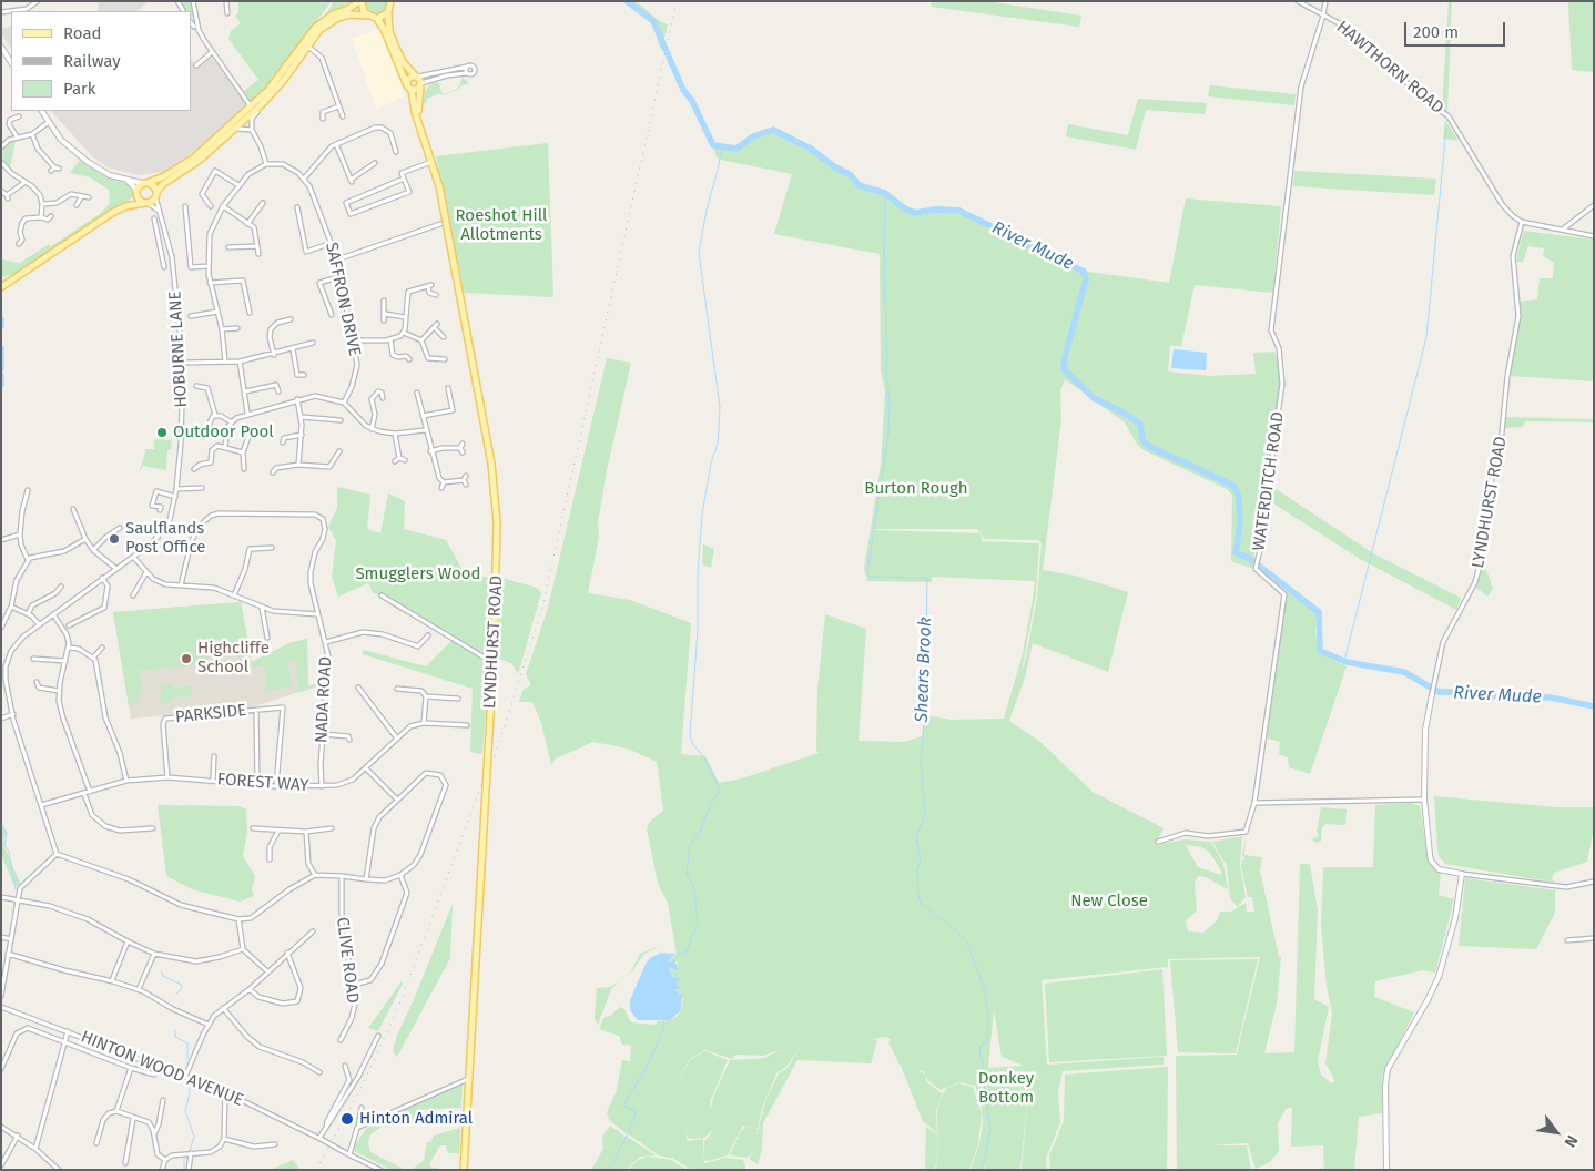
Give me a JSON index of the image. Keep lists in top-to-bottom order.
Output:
{
  "streets": {
    "main road": ["LYNDHURST ROAD"],
    "street": [
      "HAWTHORN ROAD",
      "SAFFRON DRIVE",
      "HOBURNE LANE",
      "WATERDITCH ROAD",
      "NADA ROAD",
      "PARKSIDE",
      "FOREST WAY",
      "CLIVE ROAD",
      "HINTON WOOD AVENUE"
    ]
  },
  "crossings": [
    ["HAWTHORN ROAD", "WATERDITCH ROAD"],
    ["HAWTHORN ROAD", "LYNDHURST ROAD"],
    ["HOBURNE LANE", "FOREST WAY"],
    ["NADA ROAD", "FOREST WAY"],
    ["PARKSIDE", "FOREST WAY"]
  ],
  "water": ["River Mude", "Shears Brook"],
  "parks": [
    "Roeshot Hill Allotments",
    "Burton Rough",
    "Smugglers Wood",
    "New Close",
    "Donkey Bottom"
  ],
  "places": [
    "Outdoor Pool",
    "Saulflands Post Office",
    "Highcliffe School",
    "Hinton Admiral"
  ],
  "legend": ["Road", "Railway", "Park"],
  "scale_bar": "200 m",
  "north": "bottom right"
}
